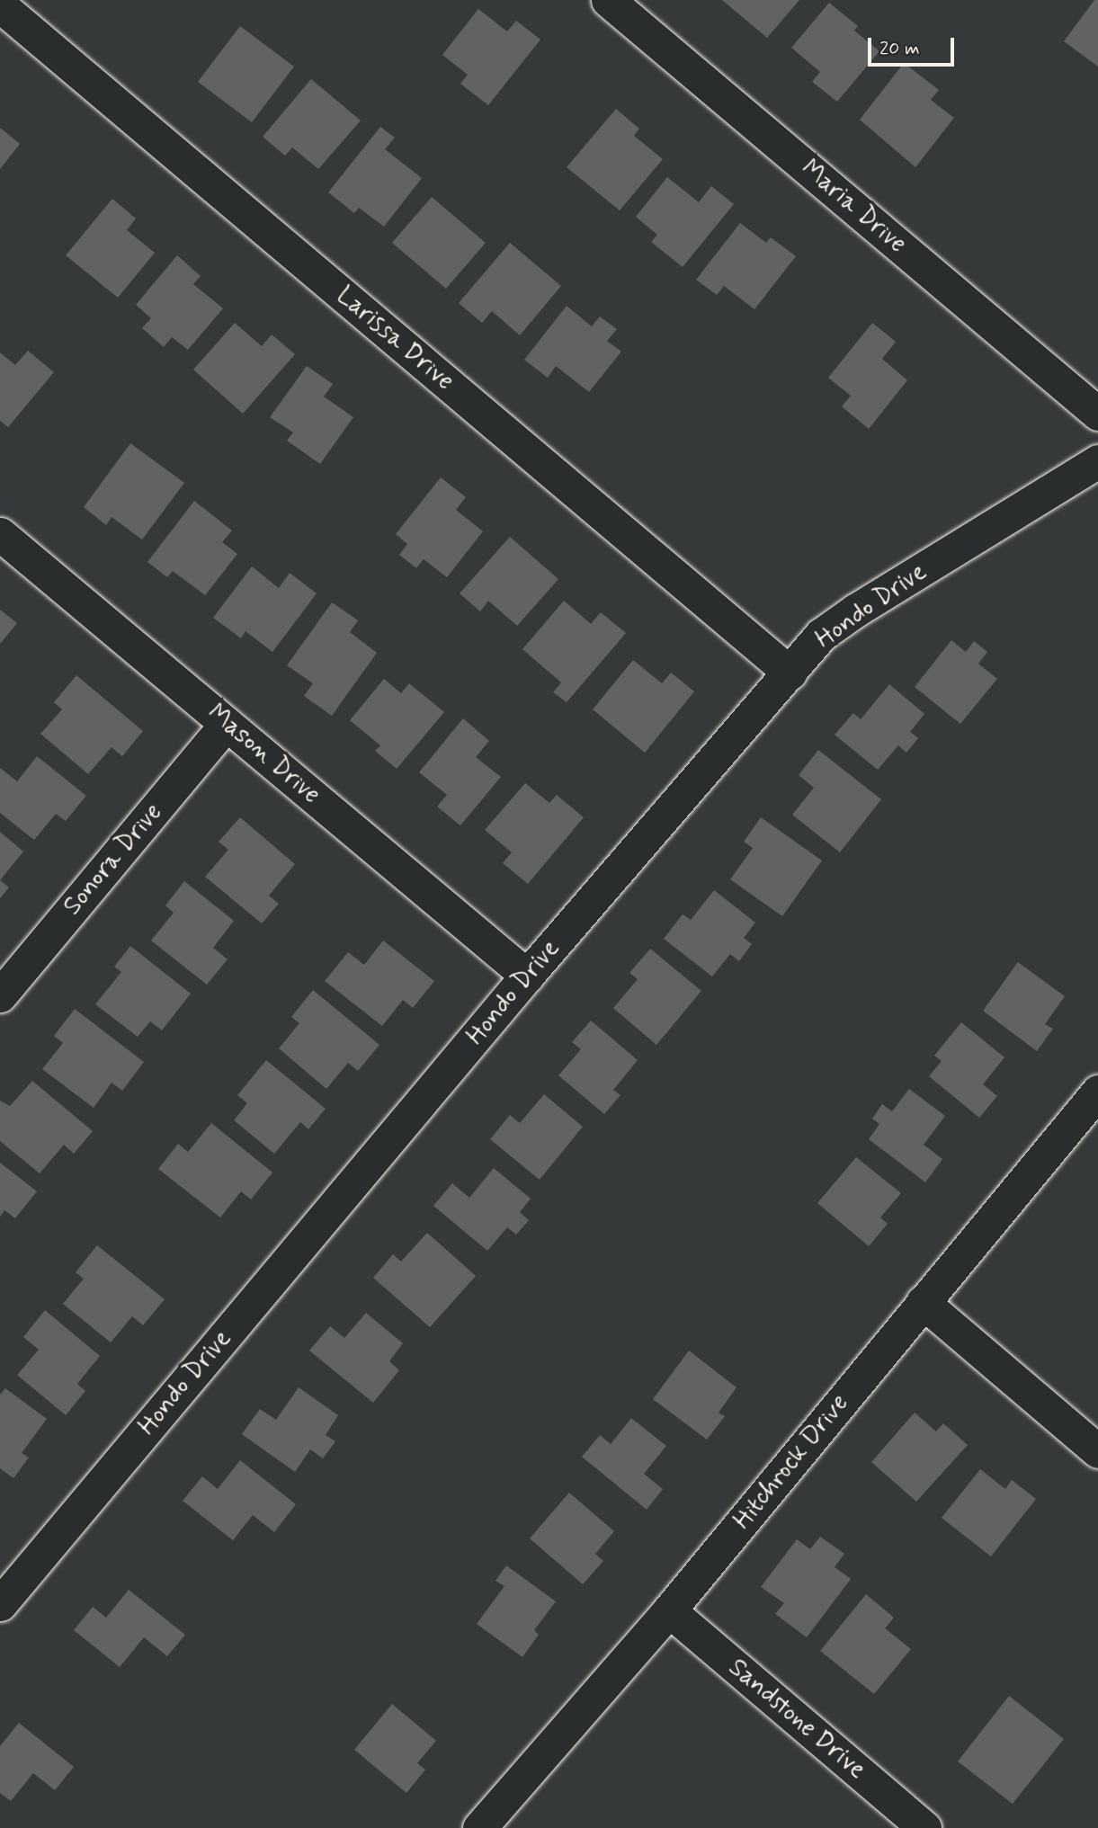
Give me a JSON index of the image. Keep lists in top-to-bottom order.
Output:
{
  "streets": {
    "street": [
      "Maria Drive",
      "Larissa Drive",
      "Hondo Drive",
      "Mason Drive",
      "Sonora Drive",
      "Hitchrock Drive",
      "Sandstone Drive"
    ]
  },
  "crossings": [
    ["Larissa Drive", "Hondo Drive"],
    ["Hondo Drive", "Mason Drive"],
    ["Mason Drive", "Sonora Drive"],
    ["Hitchrock Drive", "Sandstone Drive"]
  ],
  "scale_bar": "20 m"
}
